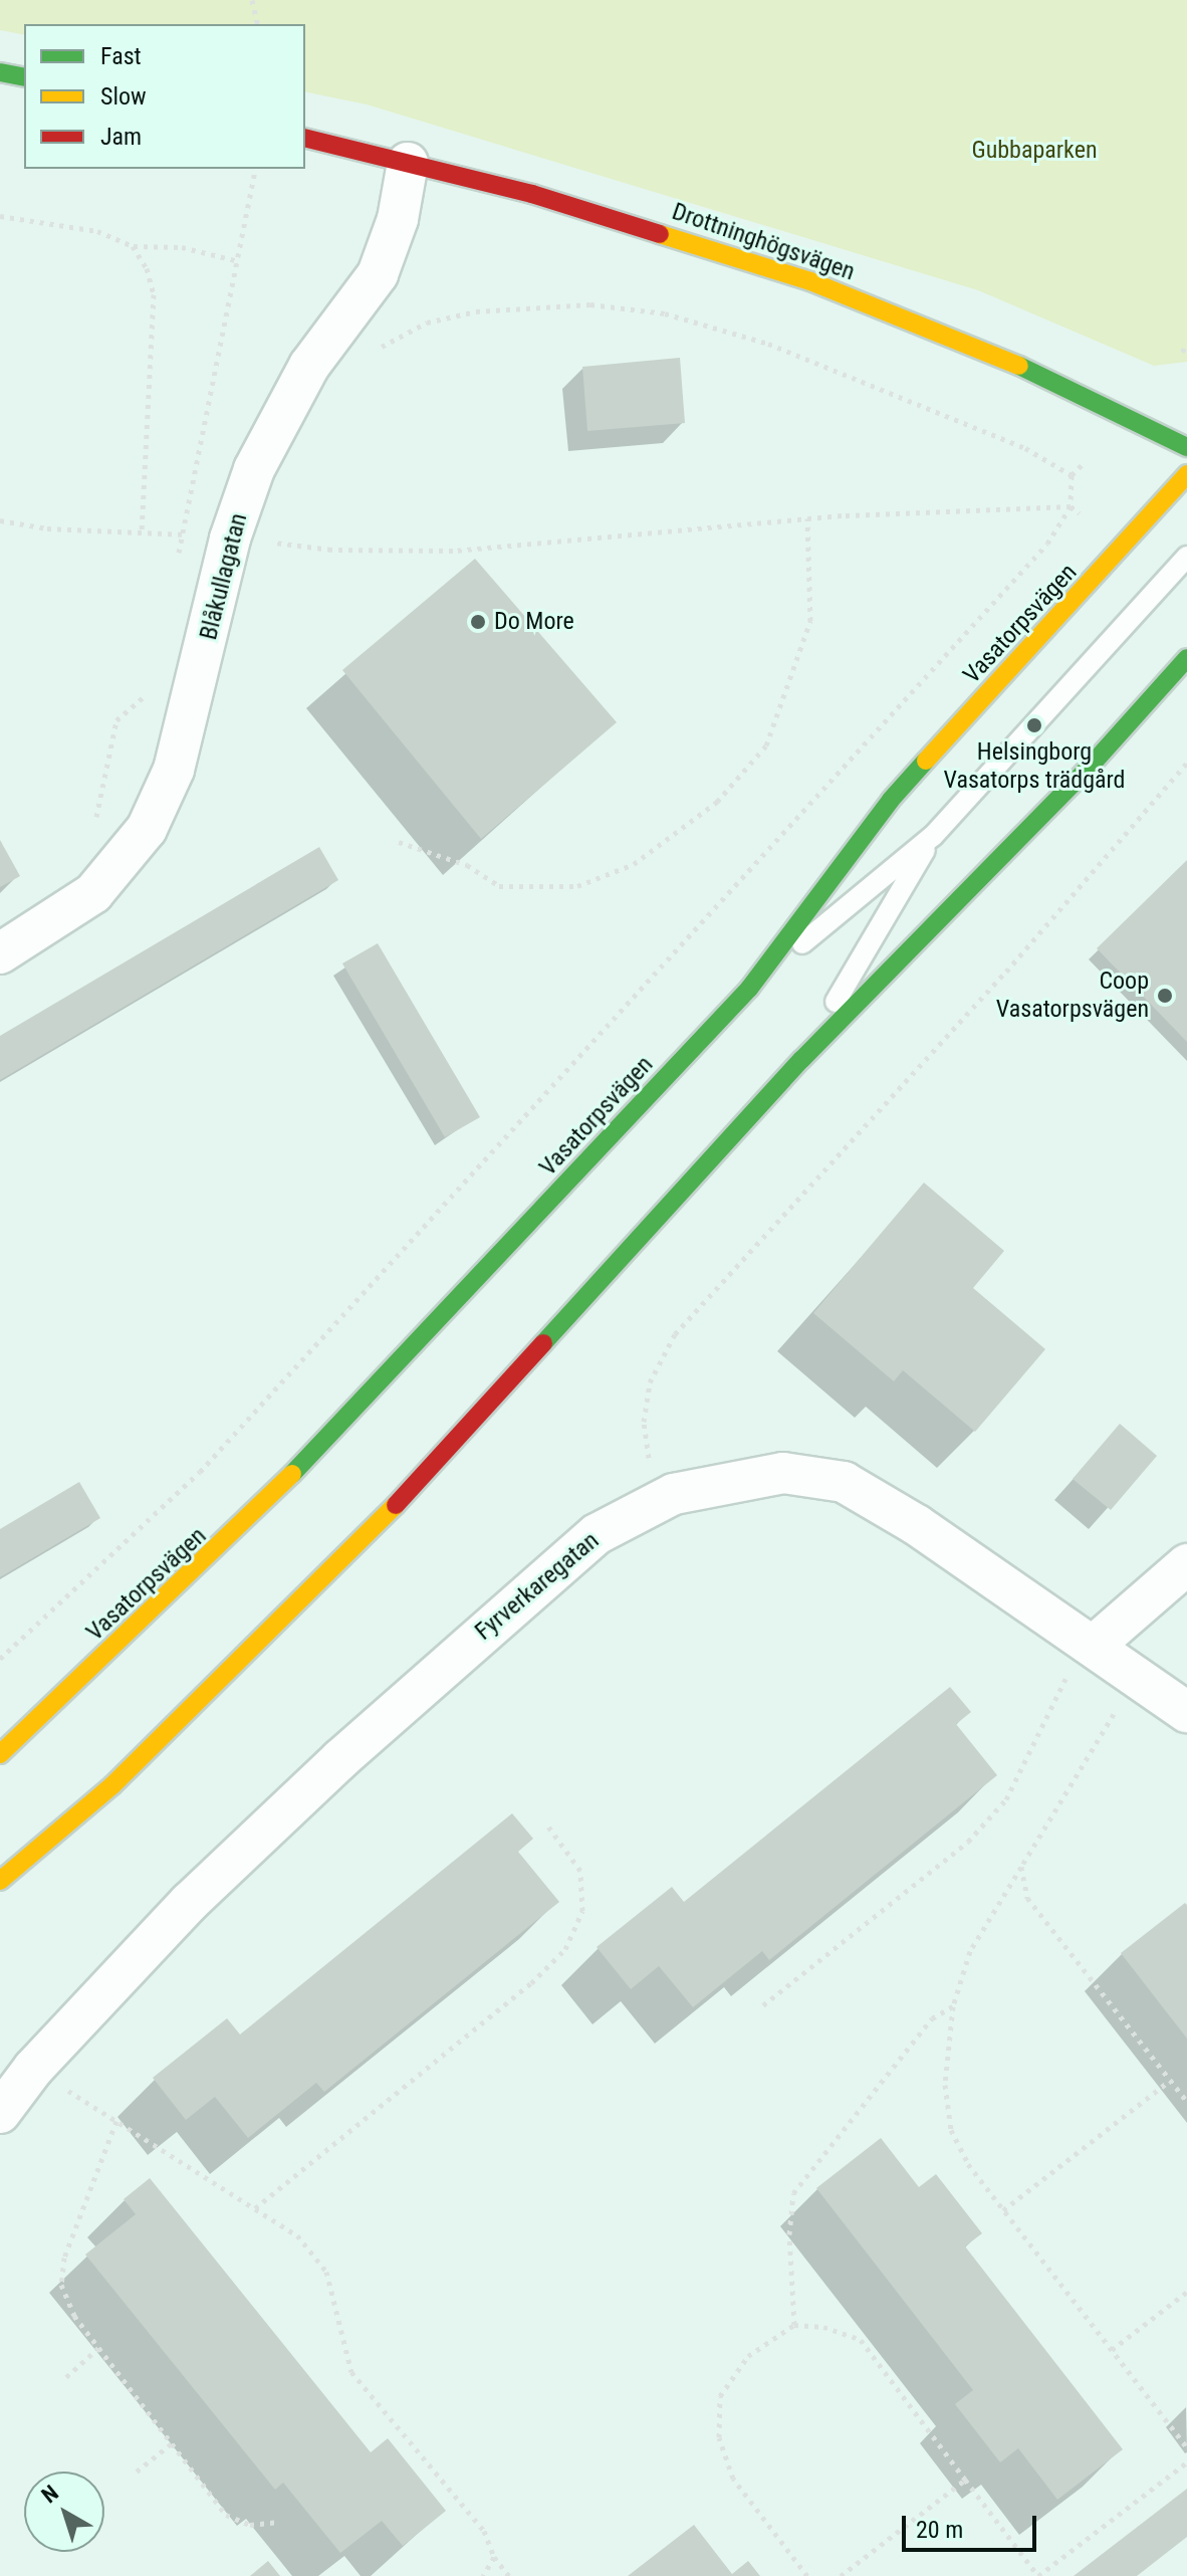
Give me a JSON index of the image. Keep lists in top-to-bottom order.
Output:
{
  "streets": {
    "main road": ["Drottninghögsvägen", "Vasatorpsvägen"],
    "street": ["Blåkullagatan", "Fyrverkaregatan"]
  },
  "crossings": [
    ["Drottninghögsvägen", "Blåkullagatan"]
  ],
  "parks": ["Gubbaparken"],
  "places": ["Do More", "Helsingborg Vasatorps trädgård", "Coop Vasatorpsvägen"],
  "legend": ["Fast", "Slow", "Jam"],
  "scale_bar": "20 m",
  "north": "top left"
}
